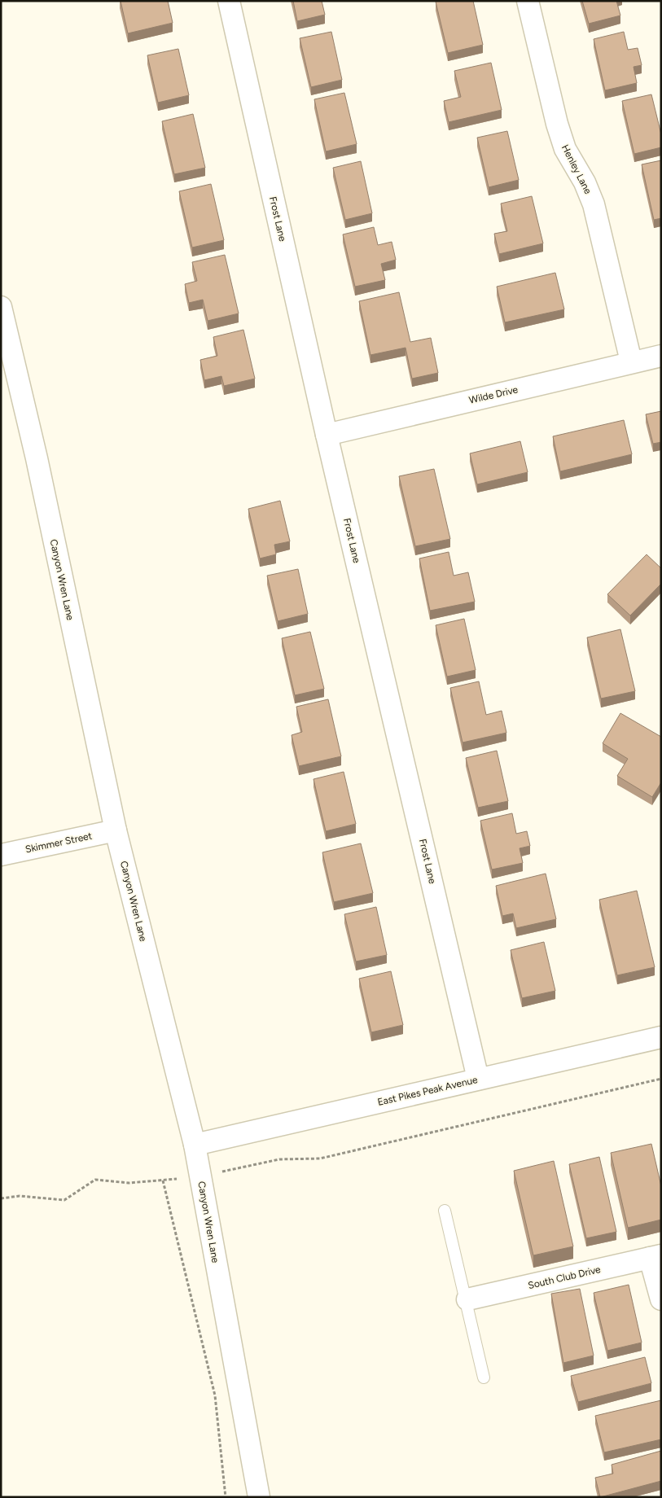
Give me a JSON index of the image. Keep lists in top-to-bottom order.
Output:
{
  "streets": {
    "street": [
      "Henley Lane",
      "Frost Lane",
      "Wilde Drive",
      "Canyon Wren Lane",
      "Skimmer Street",
      "East Pikes Peak Avenue",
      "South Club Drive"
    ]
  },
  "crossings": [
    ["Henley Lane", "Wilde Drive"],
    ["Frost Lane", "Wilde Drive"],
    ["Frost Lane", "East Pikes Peak Avenue"],
    ["Canyon Wren Lane", "Skimmer Street"],
    ["Canyon Wren Lane", "East Pikes Peak Avenue"]
  ]
}
